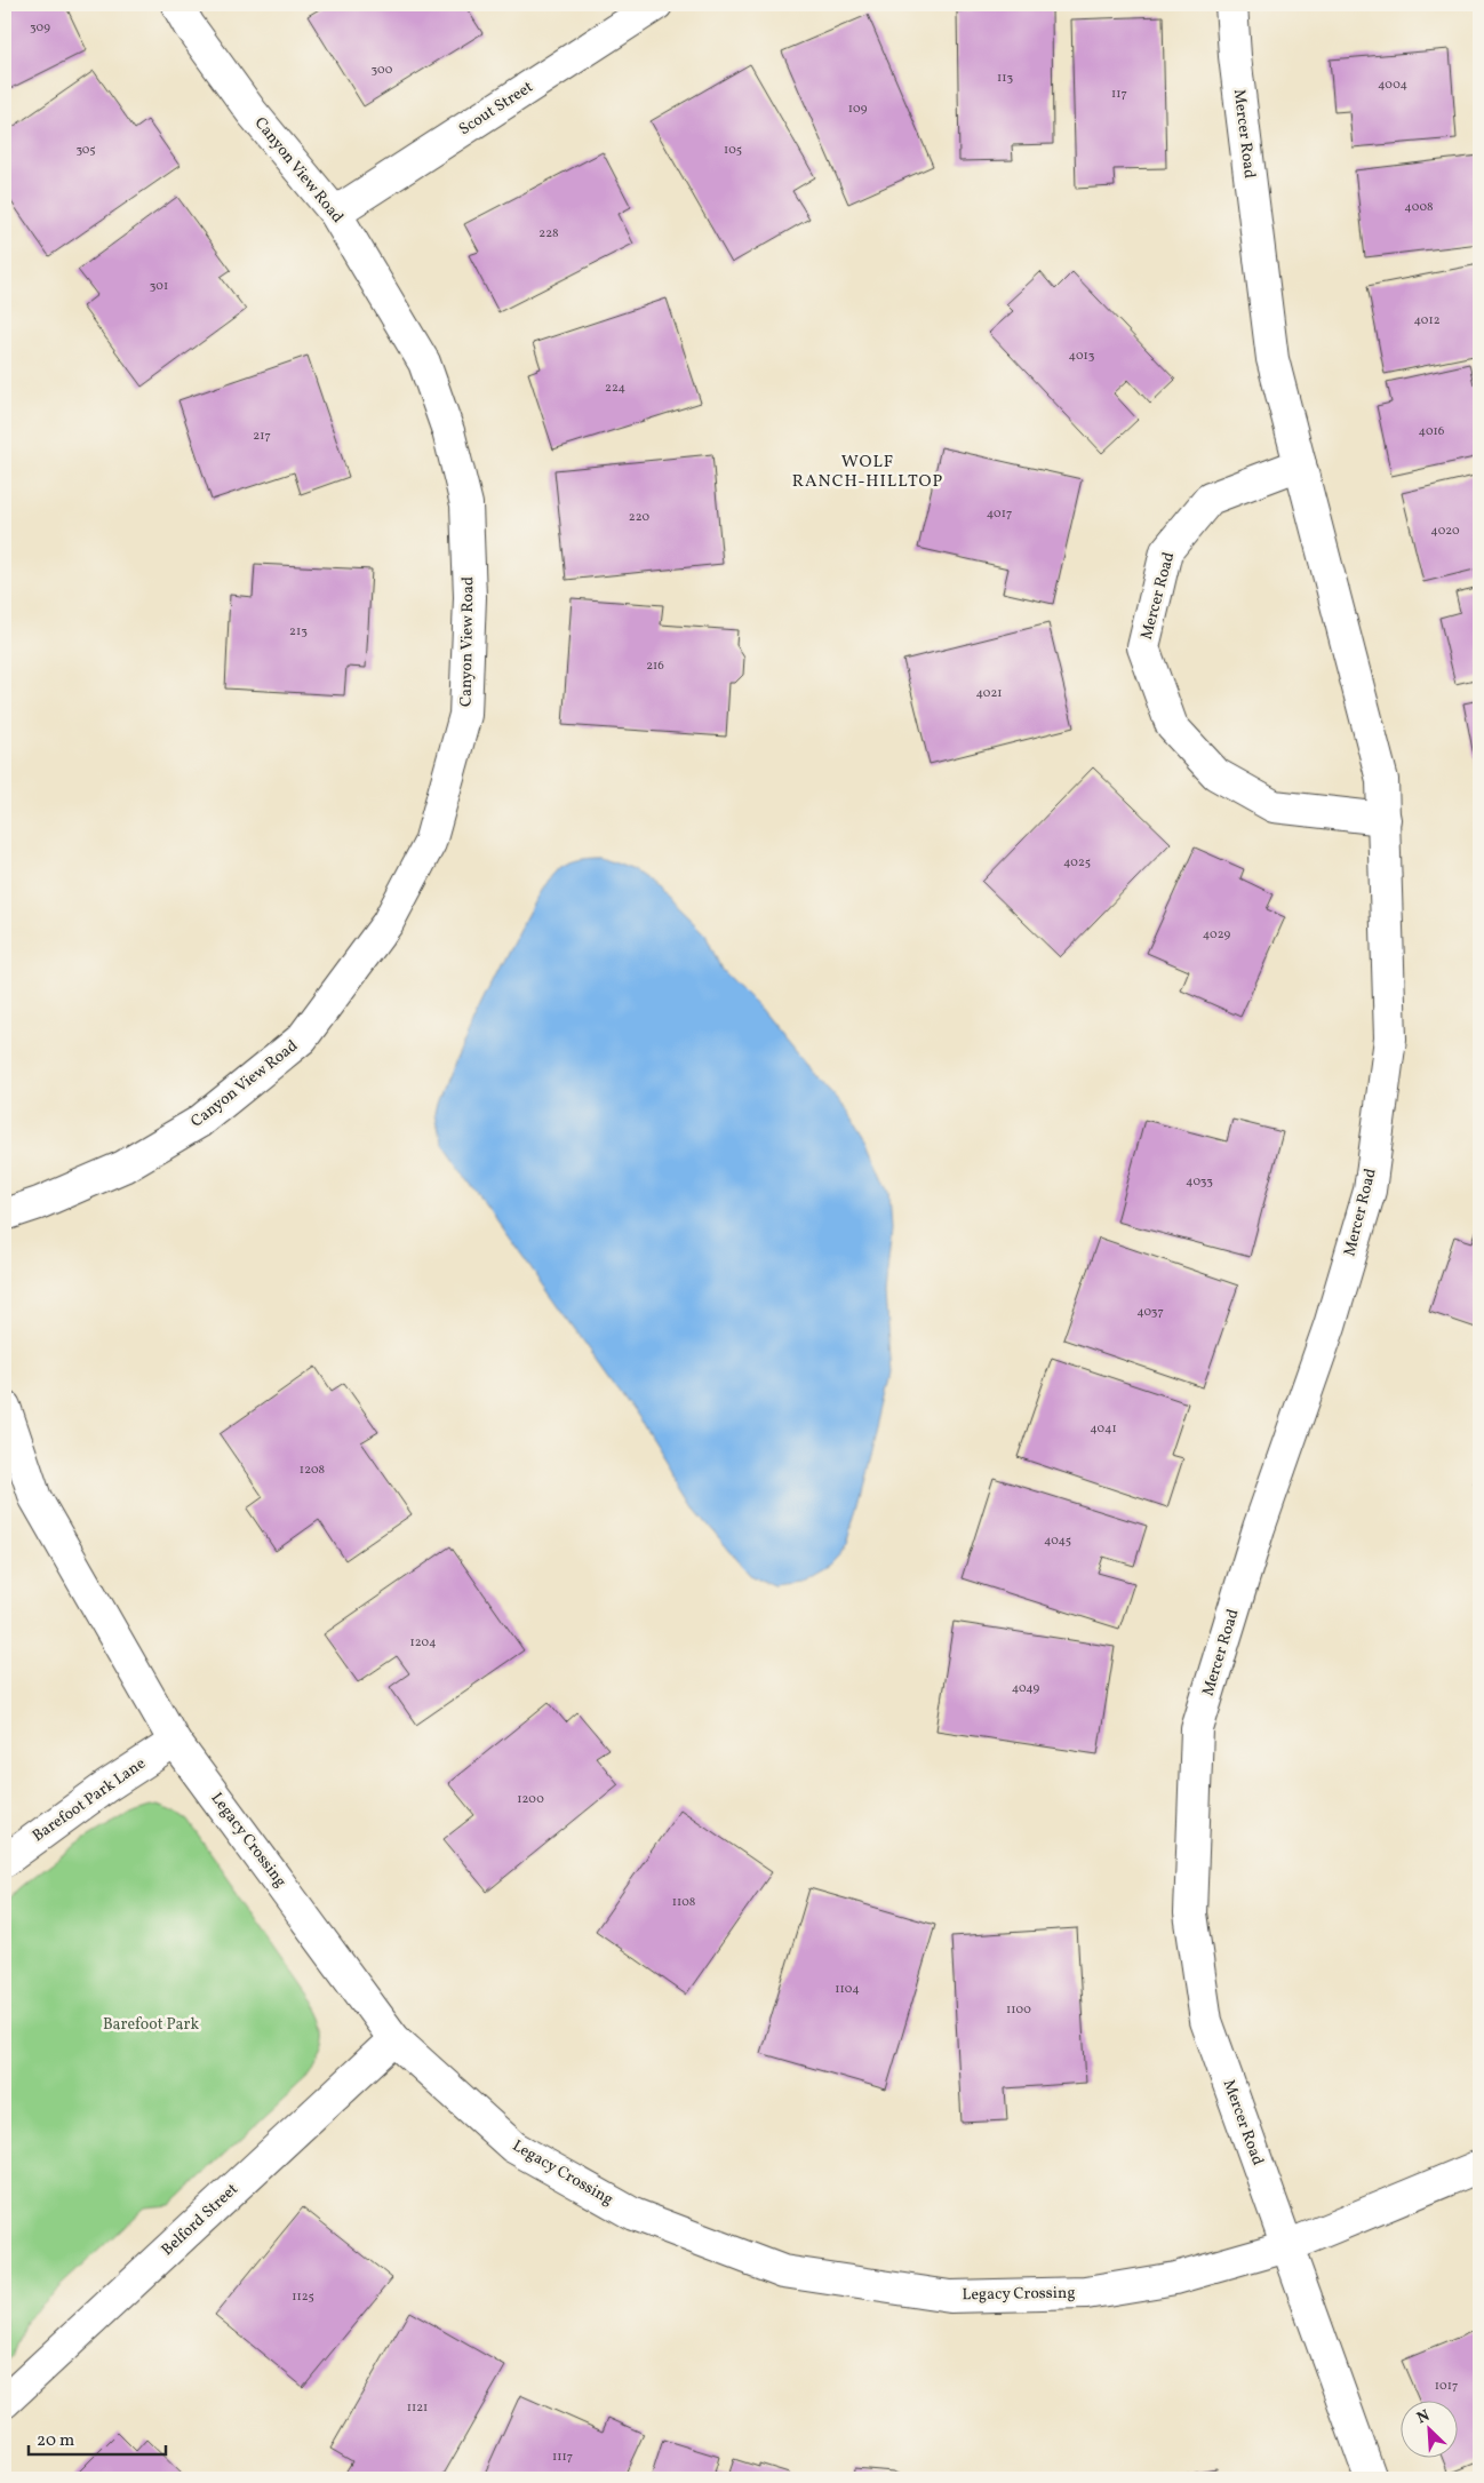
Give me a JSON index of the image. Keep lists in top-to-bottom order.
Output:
{
  "streets": {
    "street": [
      "Scout Street",
      "Mercer Road",
      "Canyon View Road",
      "Barefoot Park Lane",
      "Legacy Crossing",
      "Belford Street"
    ]
  },
  "crossings": [
    ["Scout Street", "Canyon View Road"],
    ["Mercer Road", "Legacy Crossing"],
    ["Barefoot Park Lane", "Legacy Crossing"],
    ["Legacy Crossing", "Belford Street"]
  ],
  "districts": ["WOLF RANCH-HILLTOP"],
  "parks": ["Barefoot Park"],
  "house_numbers": [
    "309",
    "300",
    "113",
    "4004",
    "117",
    "109",
    "305",
    "105",
    "4008",
    "228",
    "301",
    "4012",
    "4013",
    "224",
    "4016",
    "217",
    "4017",
    "220",
    "4020",
    "213",
    "216",
    "4021",
    "4025",
    "4029",
    "4033",
    "4037",
    "4041",
    "1208",
    "4045",
    "1204",
    "4049",
    "1200",
    "1108",
    "1104",
    "1100",
    "1125",
    "1017",
    "1121",
    "1117"
  ],
  "scale_bar": "20 m",
  "north": "top left"
}
